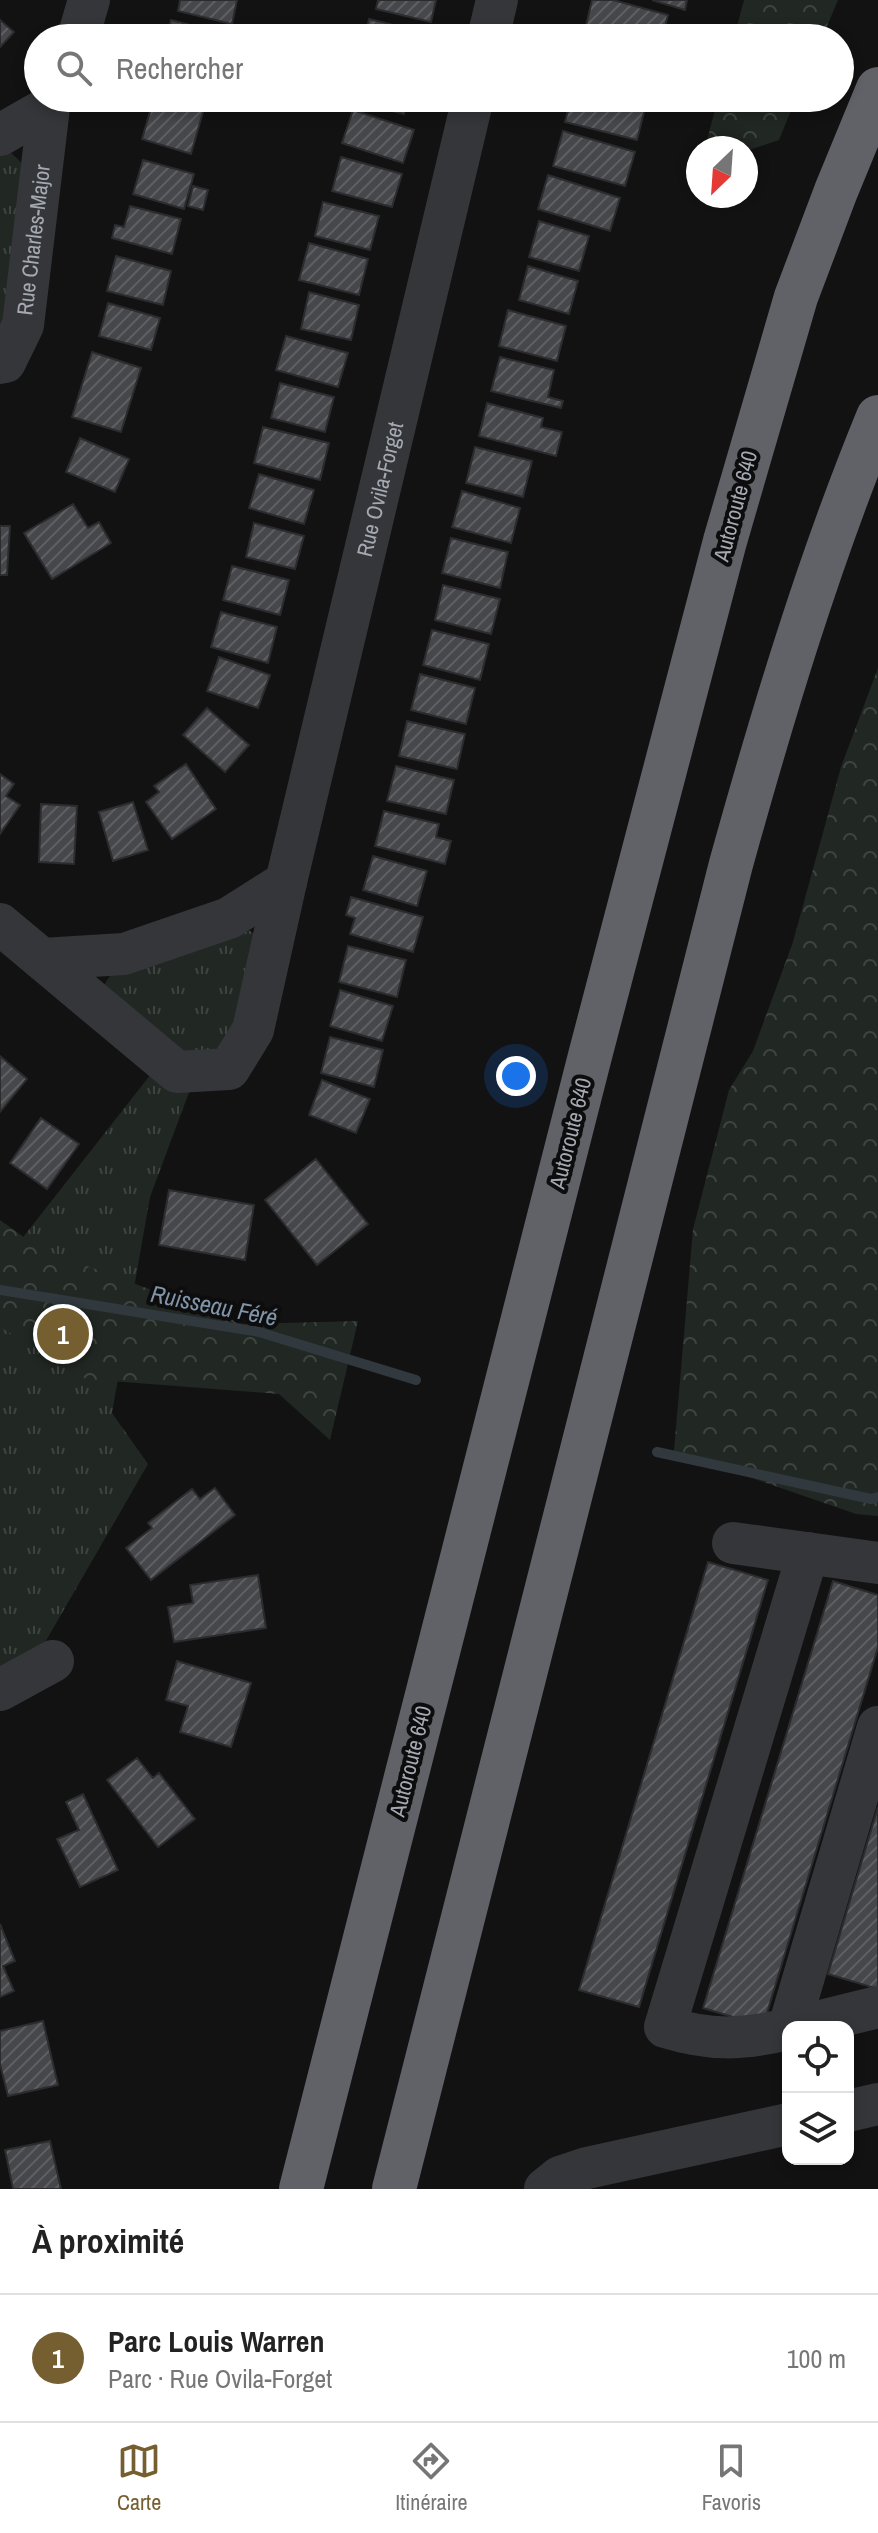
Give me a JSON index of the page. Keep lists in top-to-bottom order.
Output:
{
  "streets": {
    "highway": ["Autoroute 640"],
    "street": ["Rue Charles-Major", "Rue Ovila-Forget"]
  },
  "water": ["Ruisseau Féré"],
  "north": "bottom left",
  "page": {
    "search": "Rechercher",
    "pins": "1",
    "heading": "À proximité",
    "list": [
      {
        "mark": "1",
        "name": "Parc Louis Warren",
        "note": "Parc · Rue Ovila-Forget",
        "value": "100 m"
      }
    ],
    "nav": ["Carte", "Itinéraire", "Favoris"]
  }
}
